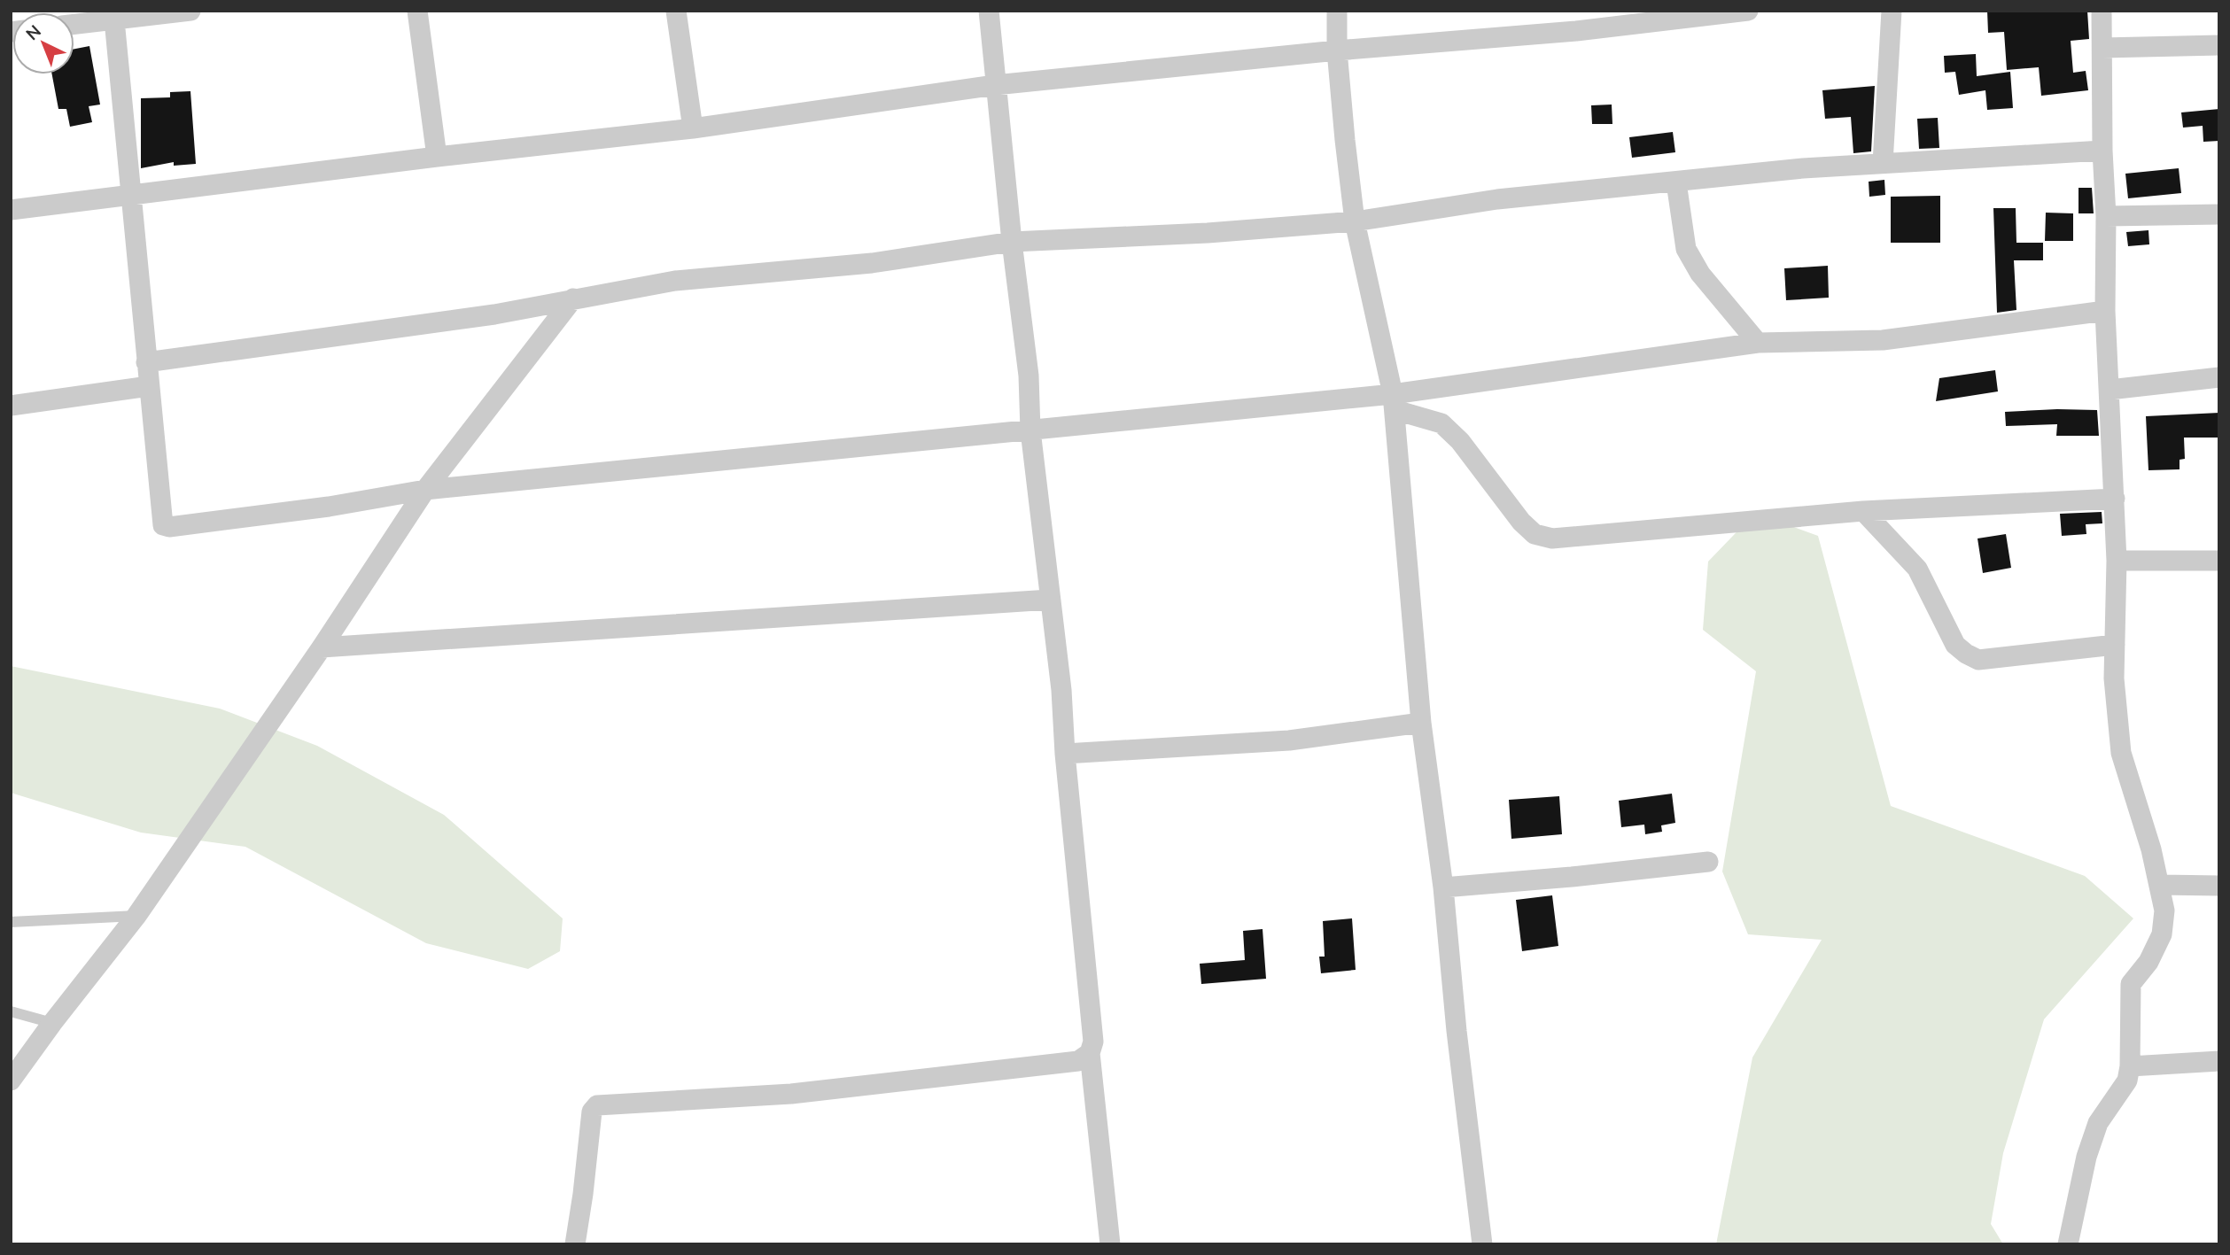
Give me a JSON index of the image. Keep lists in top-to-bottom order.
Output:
{
  "north": "top left"
}
